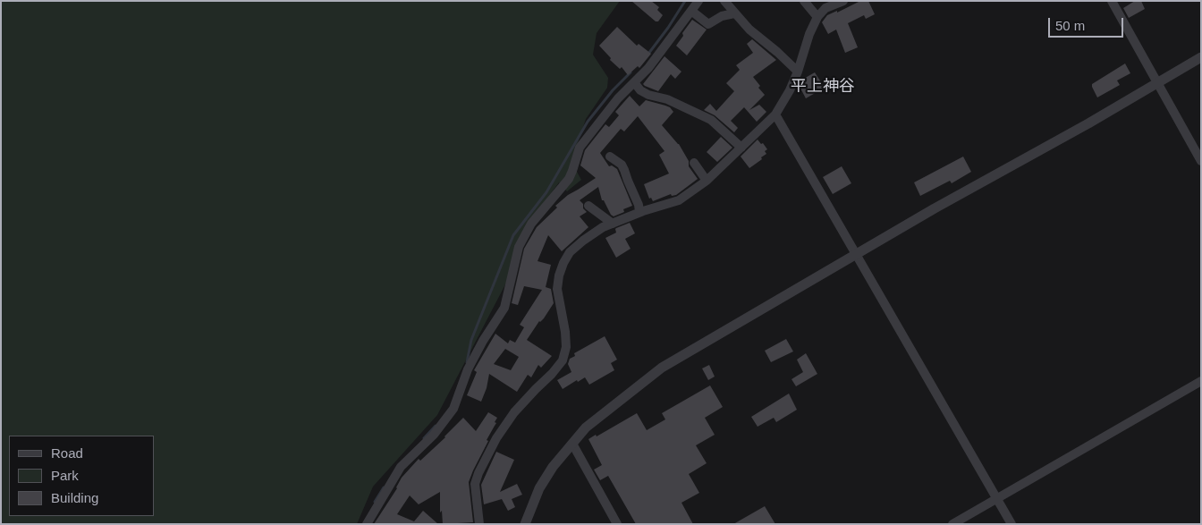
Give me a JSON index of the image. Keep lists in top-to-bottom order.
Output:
{
  "districts": ["平上神谷"],
  "legend": ["Road", "Park", "Building"],
  "scale_bar": "50 m"
}
